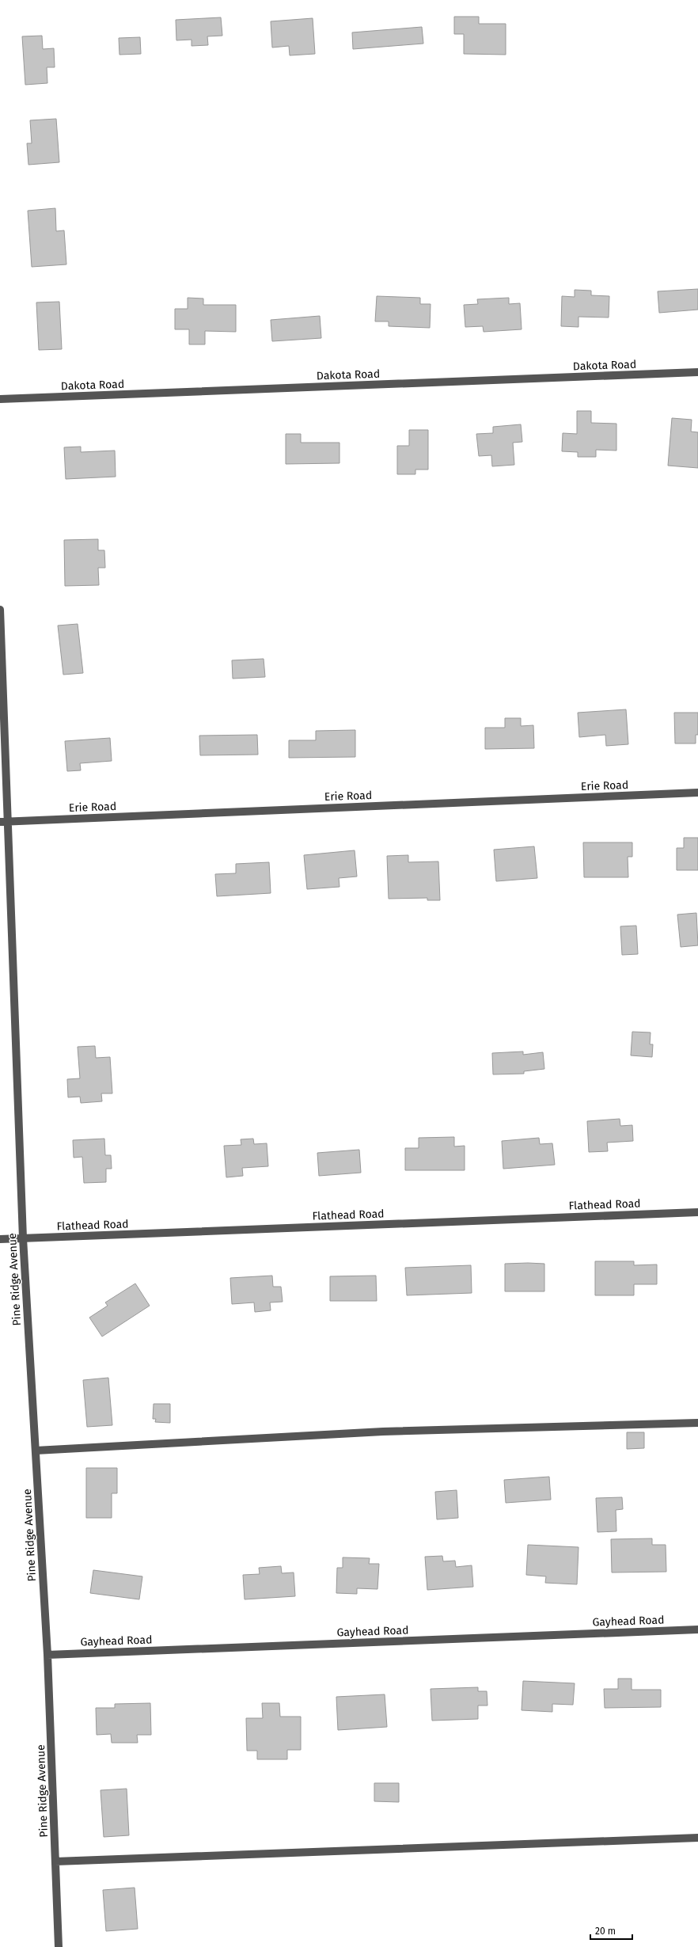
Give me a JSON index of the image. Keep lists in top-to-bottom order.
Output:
{
  "streets": {
    "street": [
      "Dakota Road",
      "Erie Road",
      "Flathead Road",
      "Pine Ridge Avenue",
      "Gayhead Road"
    ]
  },
  "crossings": [
    ["Erie Road", "Pine Ridge Avenue"],
    ["Flathead Road", "Pine Ridge Avenue"],
    ["Pine Ridge Avenue", "Gayhead Road"]
  ],
  "scale_bar": "20 m"
}
